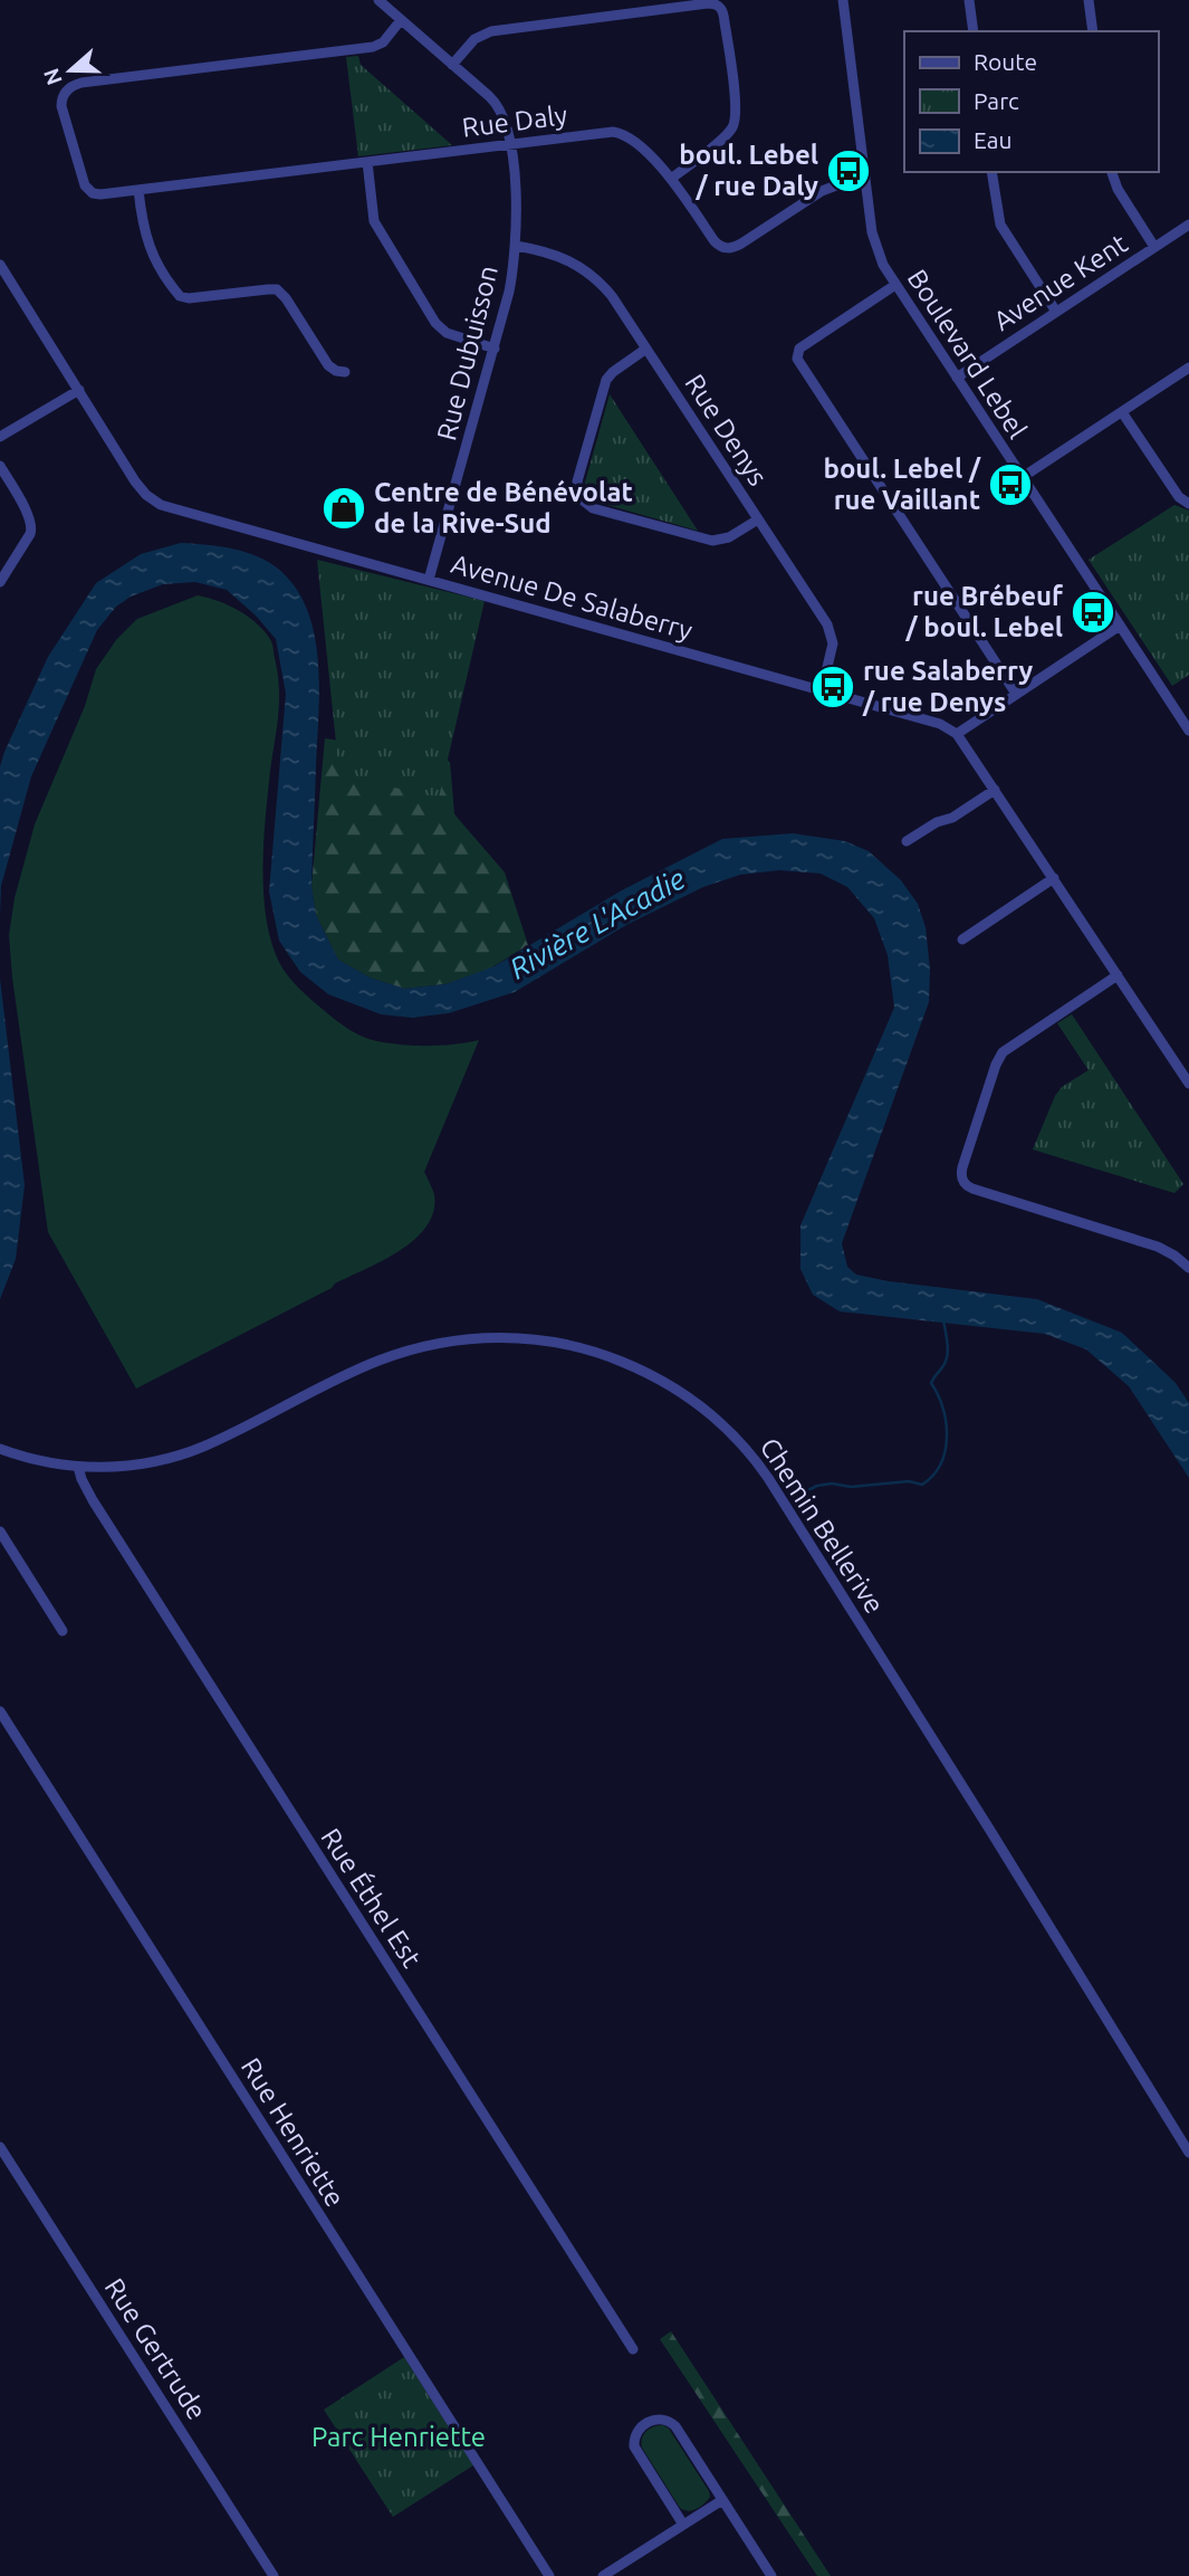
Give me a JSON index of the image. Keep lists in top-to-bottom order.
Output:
{
  "streets": {
    "street": [
      "Rue Daly",
      "Avenue Kent",
      "Rue Dubuisson",
      "Boulevard Lebel",
      "Rue Denys",
      "Avenue De Salaberry",
      "Chemin Bellerive",
      "Rue Éthel Est",
      "Rue Henriette",
      "Rue Gertrude"
    ]
  },
  "crossings": [
    ["Rue Daly", "Rue Dubuisson"],
    ["Rue Daly", "Boulevard Lebel"],
    ["Avenue Kent", "Boulevard Lebel"],
    ["Rue Dubuisson", "Rue Denys"],
    ["Rue Dubuisson", "Avenue De Salaberry"],
    ["Rue Denys", "Avenue De Salaberry"],
    ["Chemin Bellerive", "Rue Éthel Est"]
  ],
  "water": ["Rivière L'Acadie"],
  "parks": ["Parc Henriette"],
  "places": {
    "bus stop": [
      "boul. Lebel / rue Daly",
      "boul. Lebel / rue Vaillant",
      "rue Brébeuf / boul. Lebel",
      "rue Salaberry / rue Denys"
    ],
    "shop": ["Centre de Bénévolat de la Rive-Sud"]
  },
  "legend": ["Route", "Parc", "Eau"],
  "north": "left"
}
